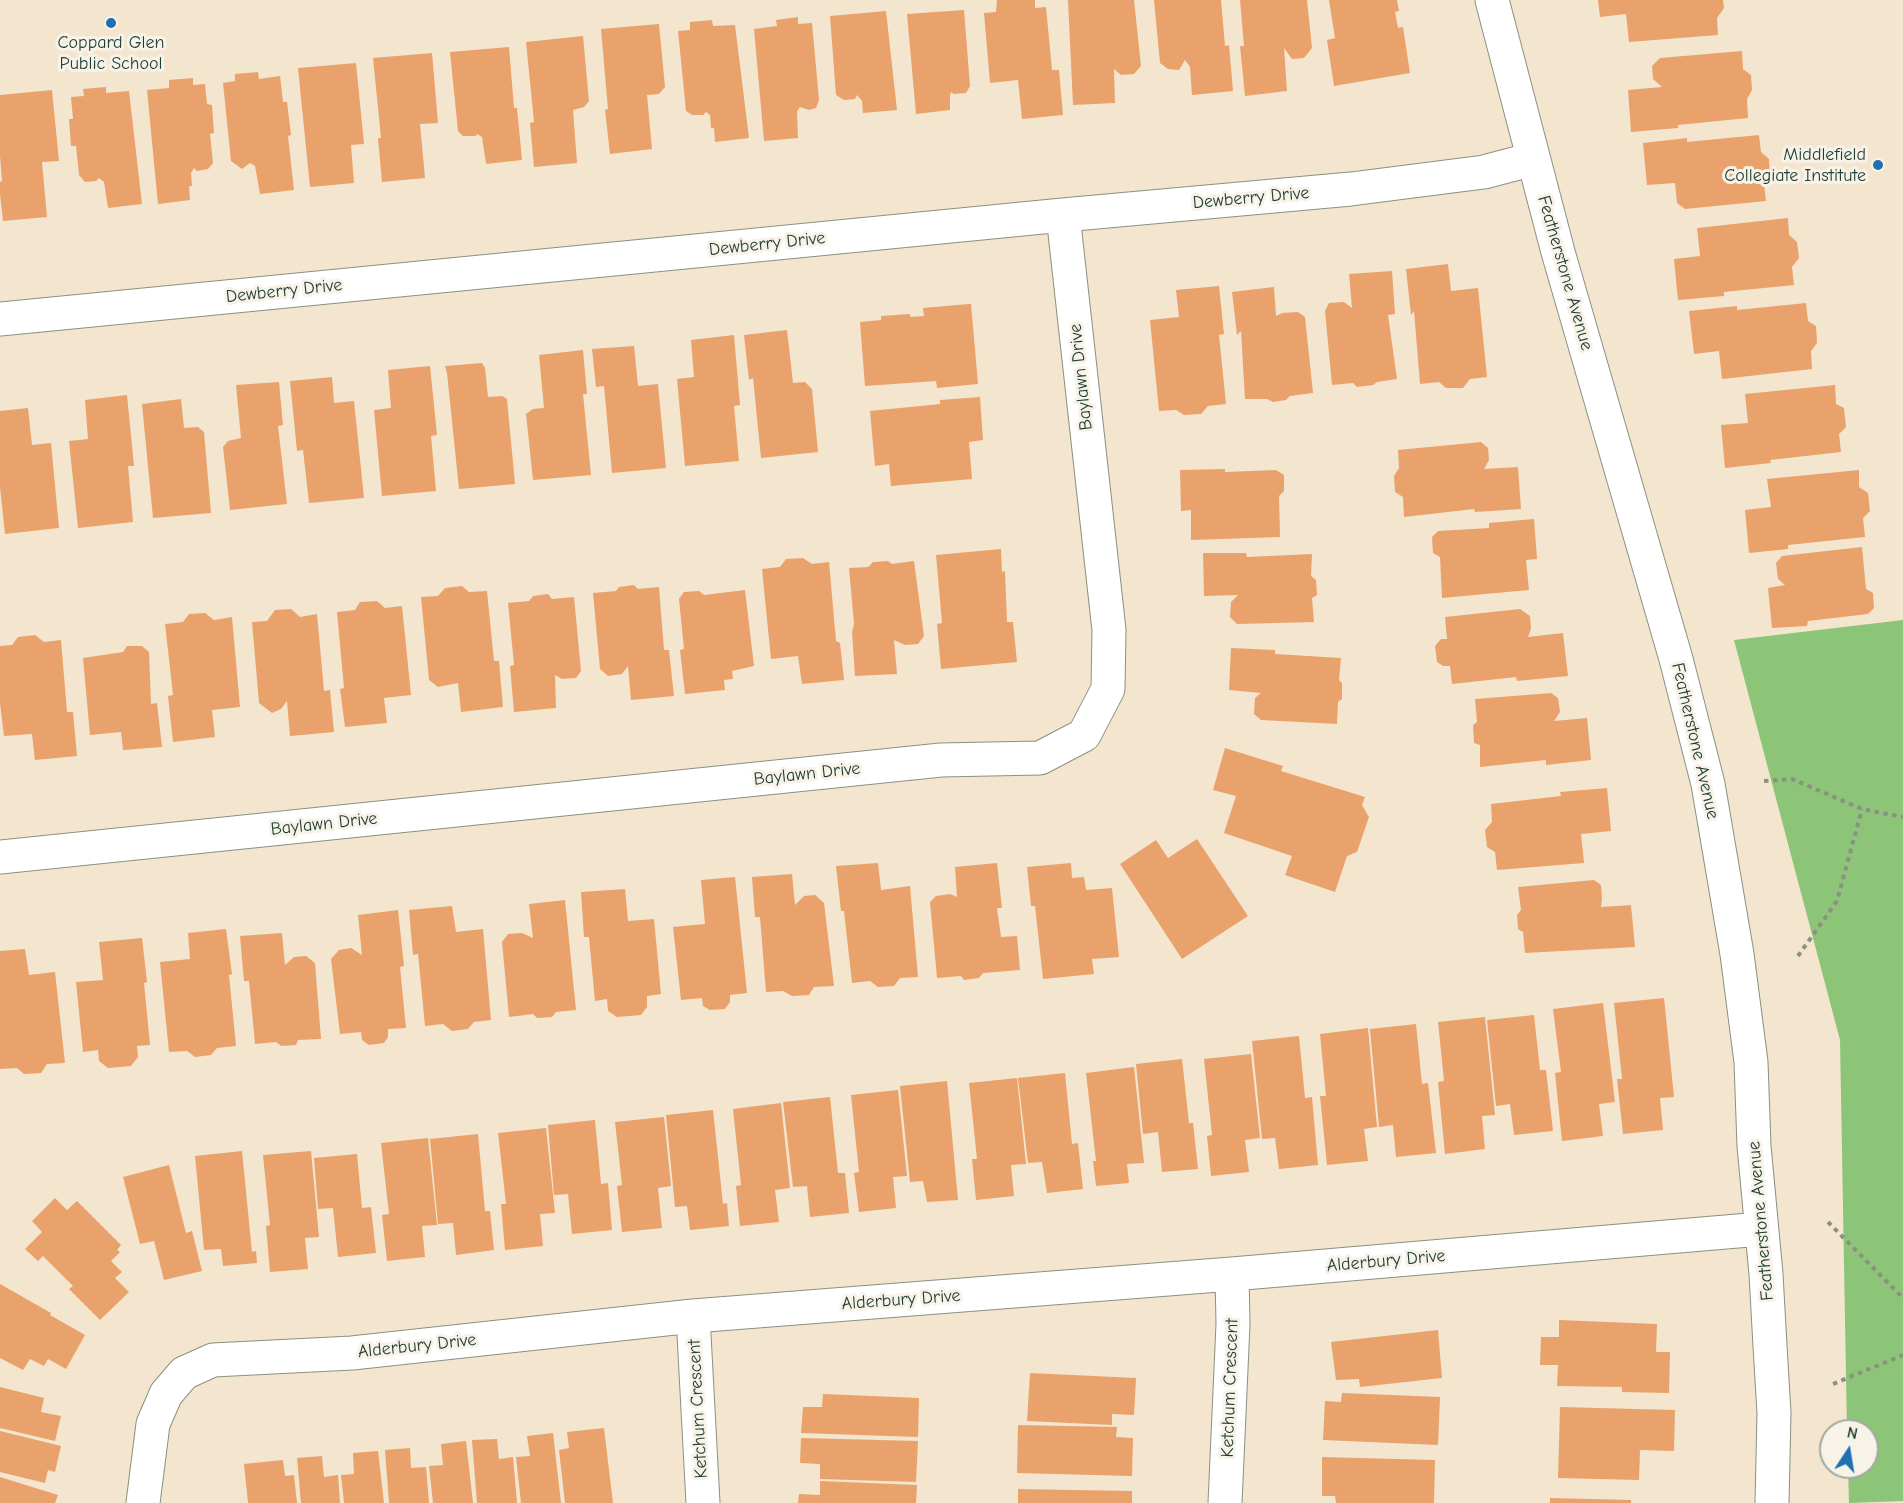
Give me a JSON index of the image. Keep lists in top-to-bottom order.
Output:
{
  "streets": {
    "street": [
      "Dewberry Drive",
      "Featherstone Avenue",
      "Baylawn Drive",
      "Alderbury Drive",
      "Ketchum Crescent"
    ]
  },
  "crossings": [
    ["Dewberry Drive", "Featherstone Avenue"],
    ["Dewberry Drive", "Baylawn Drive"],
    ["Featherstone Avenue", "Alderbury Drive"],
    ["Alderbury Drive", "Ketchum Crescent"]
  ],
  "places": ["Coppard Glen Public School", "Middlefield Collegiate Institute"],
  "north": "top"
}
